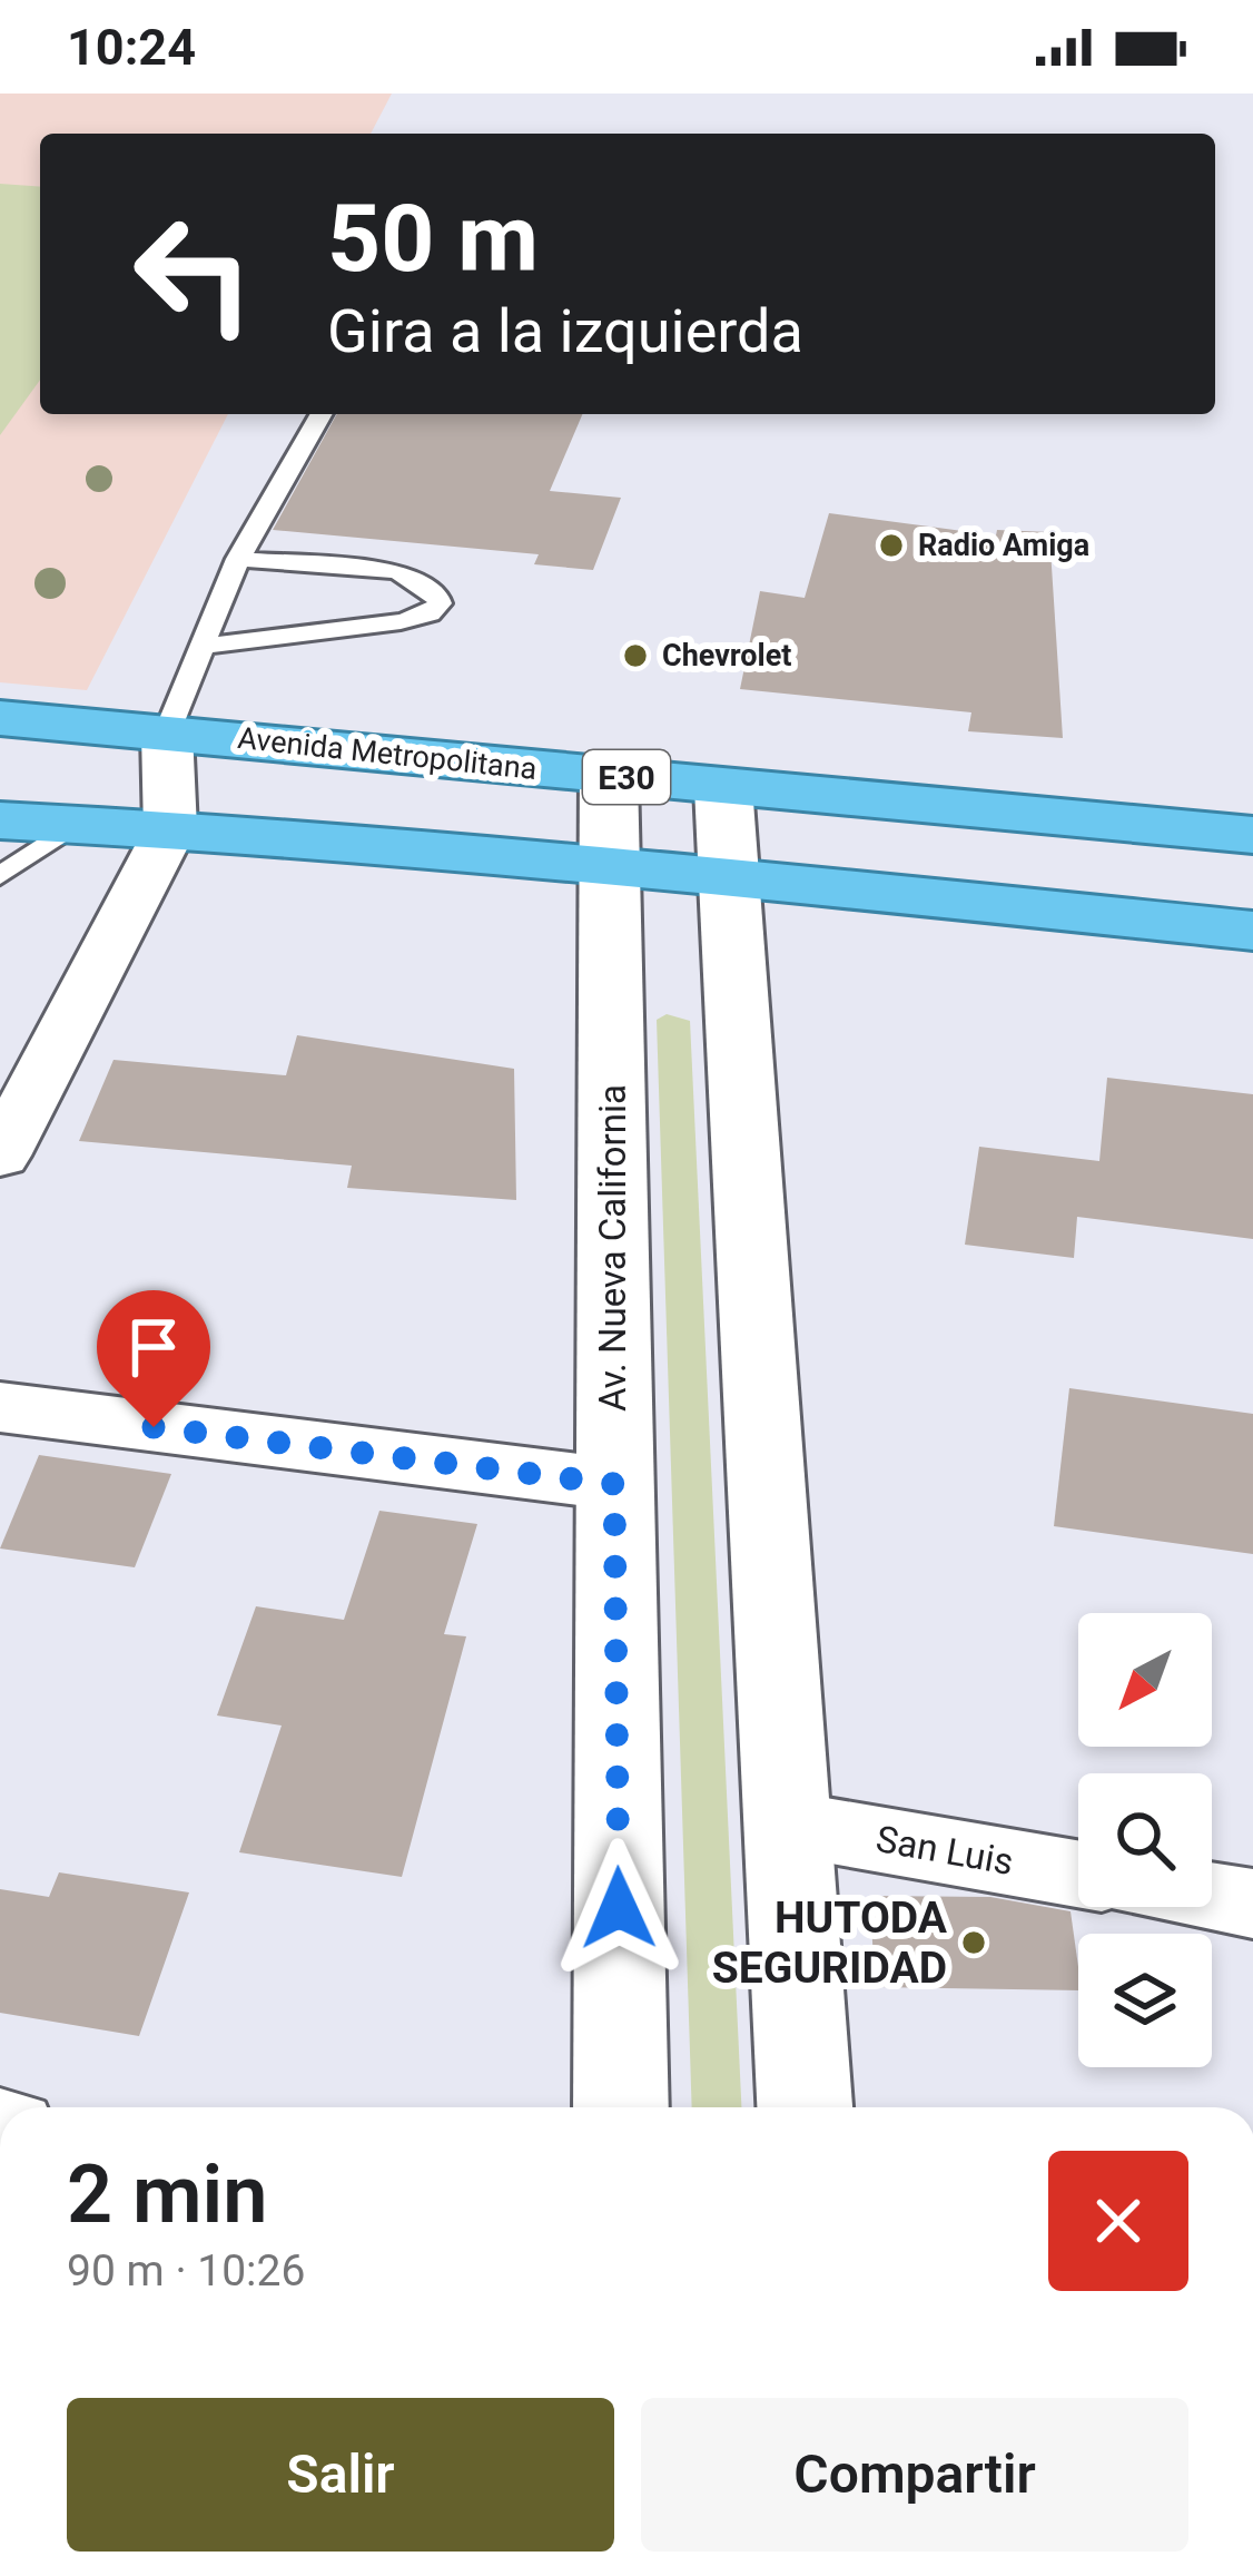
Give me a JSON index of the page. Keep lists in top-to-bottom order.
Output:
{
  "streets": {
    "highway": ["Avenida Metropolitana", "E30"],
    "street": ["Av. Nueva California", "San Luis"]
  },
  "crossings": [
    ["Avenida Metropolitana", "Av. Nueva California"]
  ],
  "places": ["Radio Amiga", "Chevrolet", "HUTODA SEGURIDAD"],
  "north": "bottom left",
  "page": {
    "status": "10:24",
    "turn": ["50 m", "Gira a la izquierda"],
    "heading": ["2 min", "90 m · 10:26"],
    "buttons": ["Salir", "Compartir"]
  }
}
